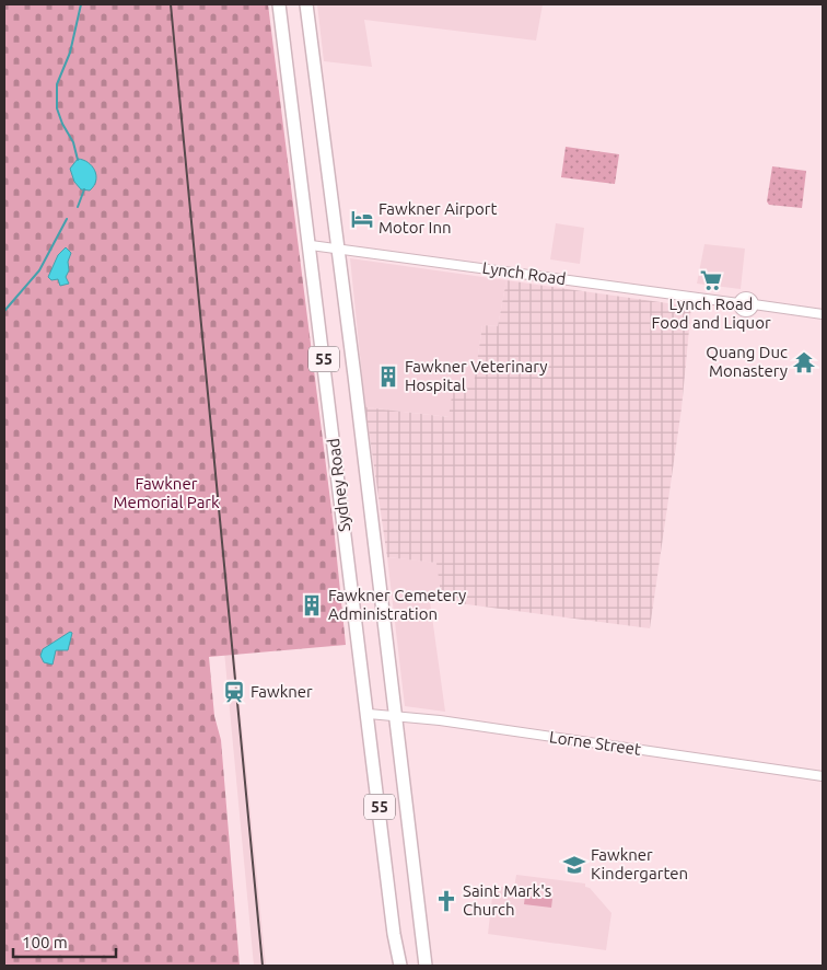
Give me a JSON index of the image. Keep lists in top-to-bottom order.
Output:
{
  "streets": {
    "highway": ["55", "Sydney Road"],
    "street": ["Lynch Road", "Lorne Street"]
  },
  "crossings": [
    ["Lynch Road", "Sydney Road"],
    ["Sydney Road", "Lorne Street"]
  ],
  "parks": ["Fawkner Memorial Park"],
  "places": {
    "hotel": ["Fawkner Airport Motor Inn"],
    "supermarket": ["Lynch Road Food and Liquor"],
    "temple": ["Quang Duc Monastery"],
    "building": ["Fawkner Veterinary Hospital", "Fawkner Cemetery Administration"],
    "station": ["Fawkner"],
    "school or university": ["Fawkner Kindergarten"],
    "church": ["Saint Mark's Church"]
  },
  "scale_bar": "100 m"
}
